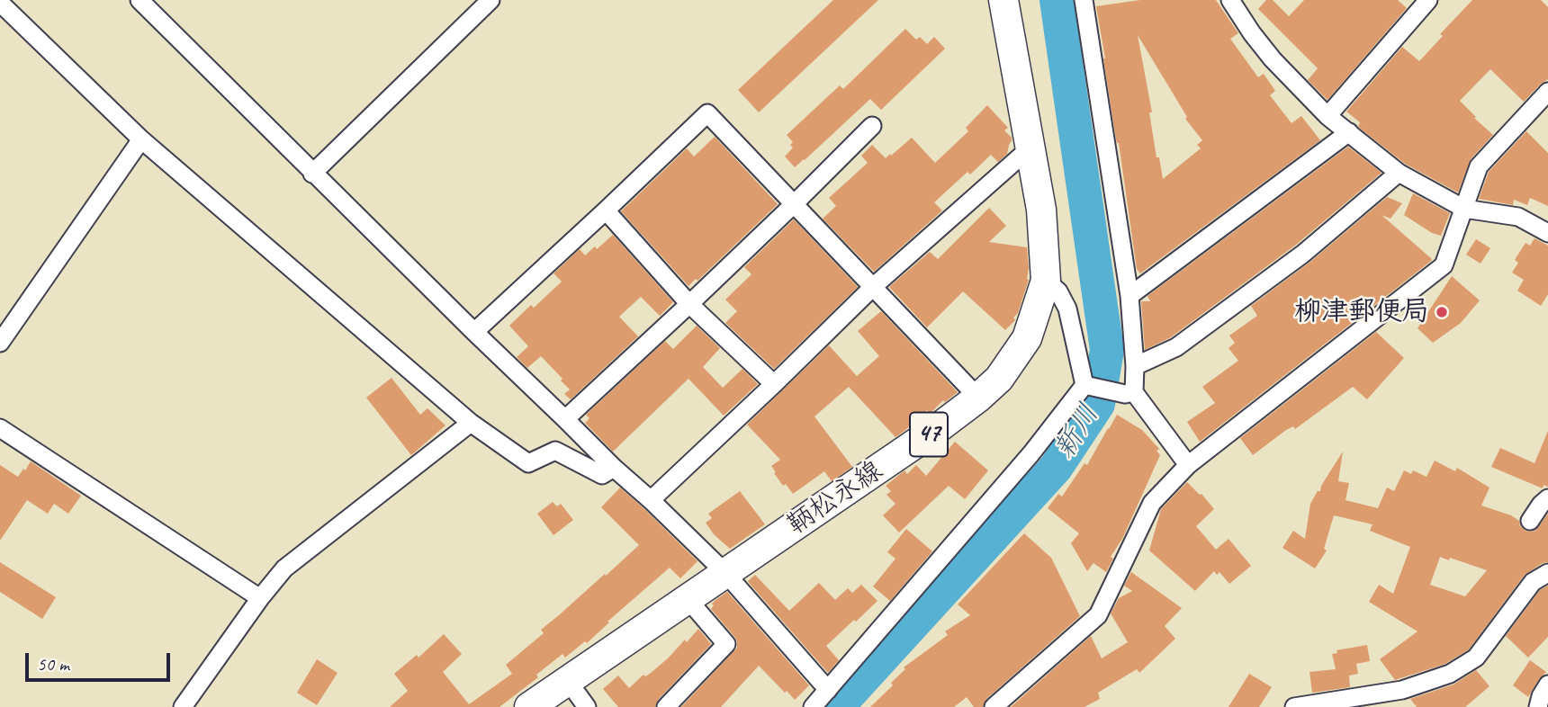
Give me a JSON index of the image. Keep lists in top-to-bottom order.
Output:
{
  "streets": {
    "main road": ["47", "鞆松永線"]
  },
  "water": ["新川"],
  "places": ["柳津郵便局"],
  "scale_bar": "50 m"
}
